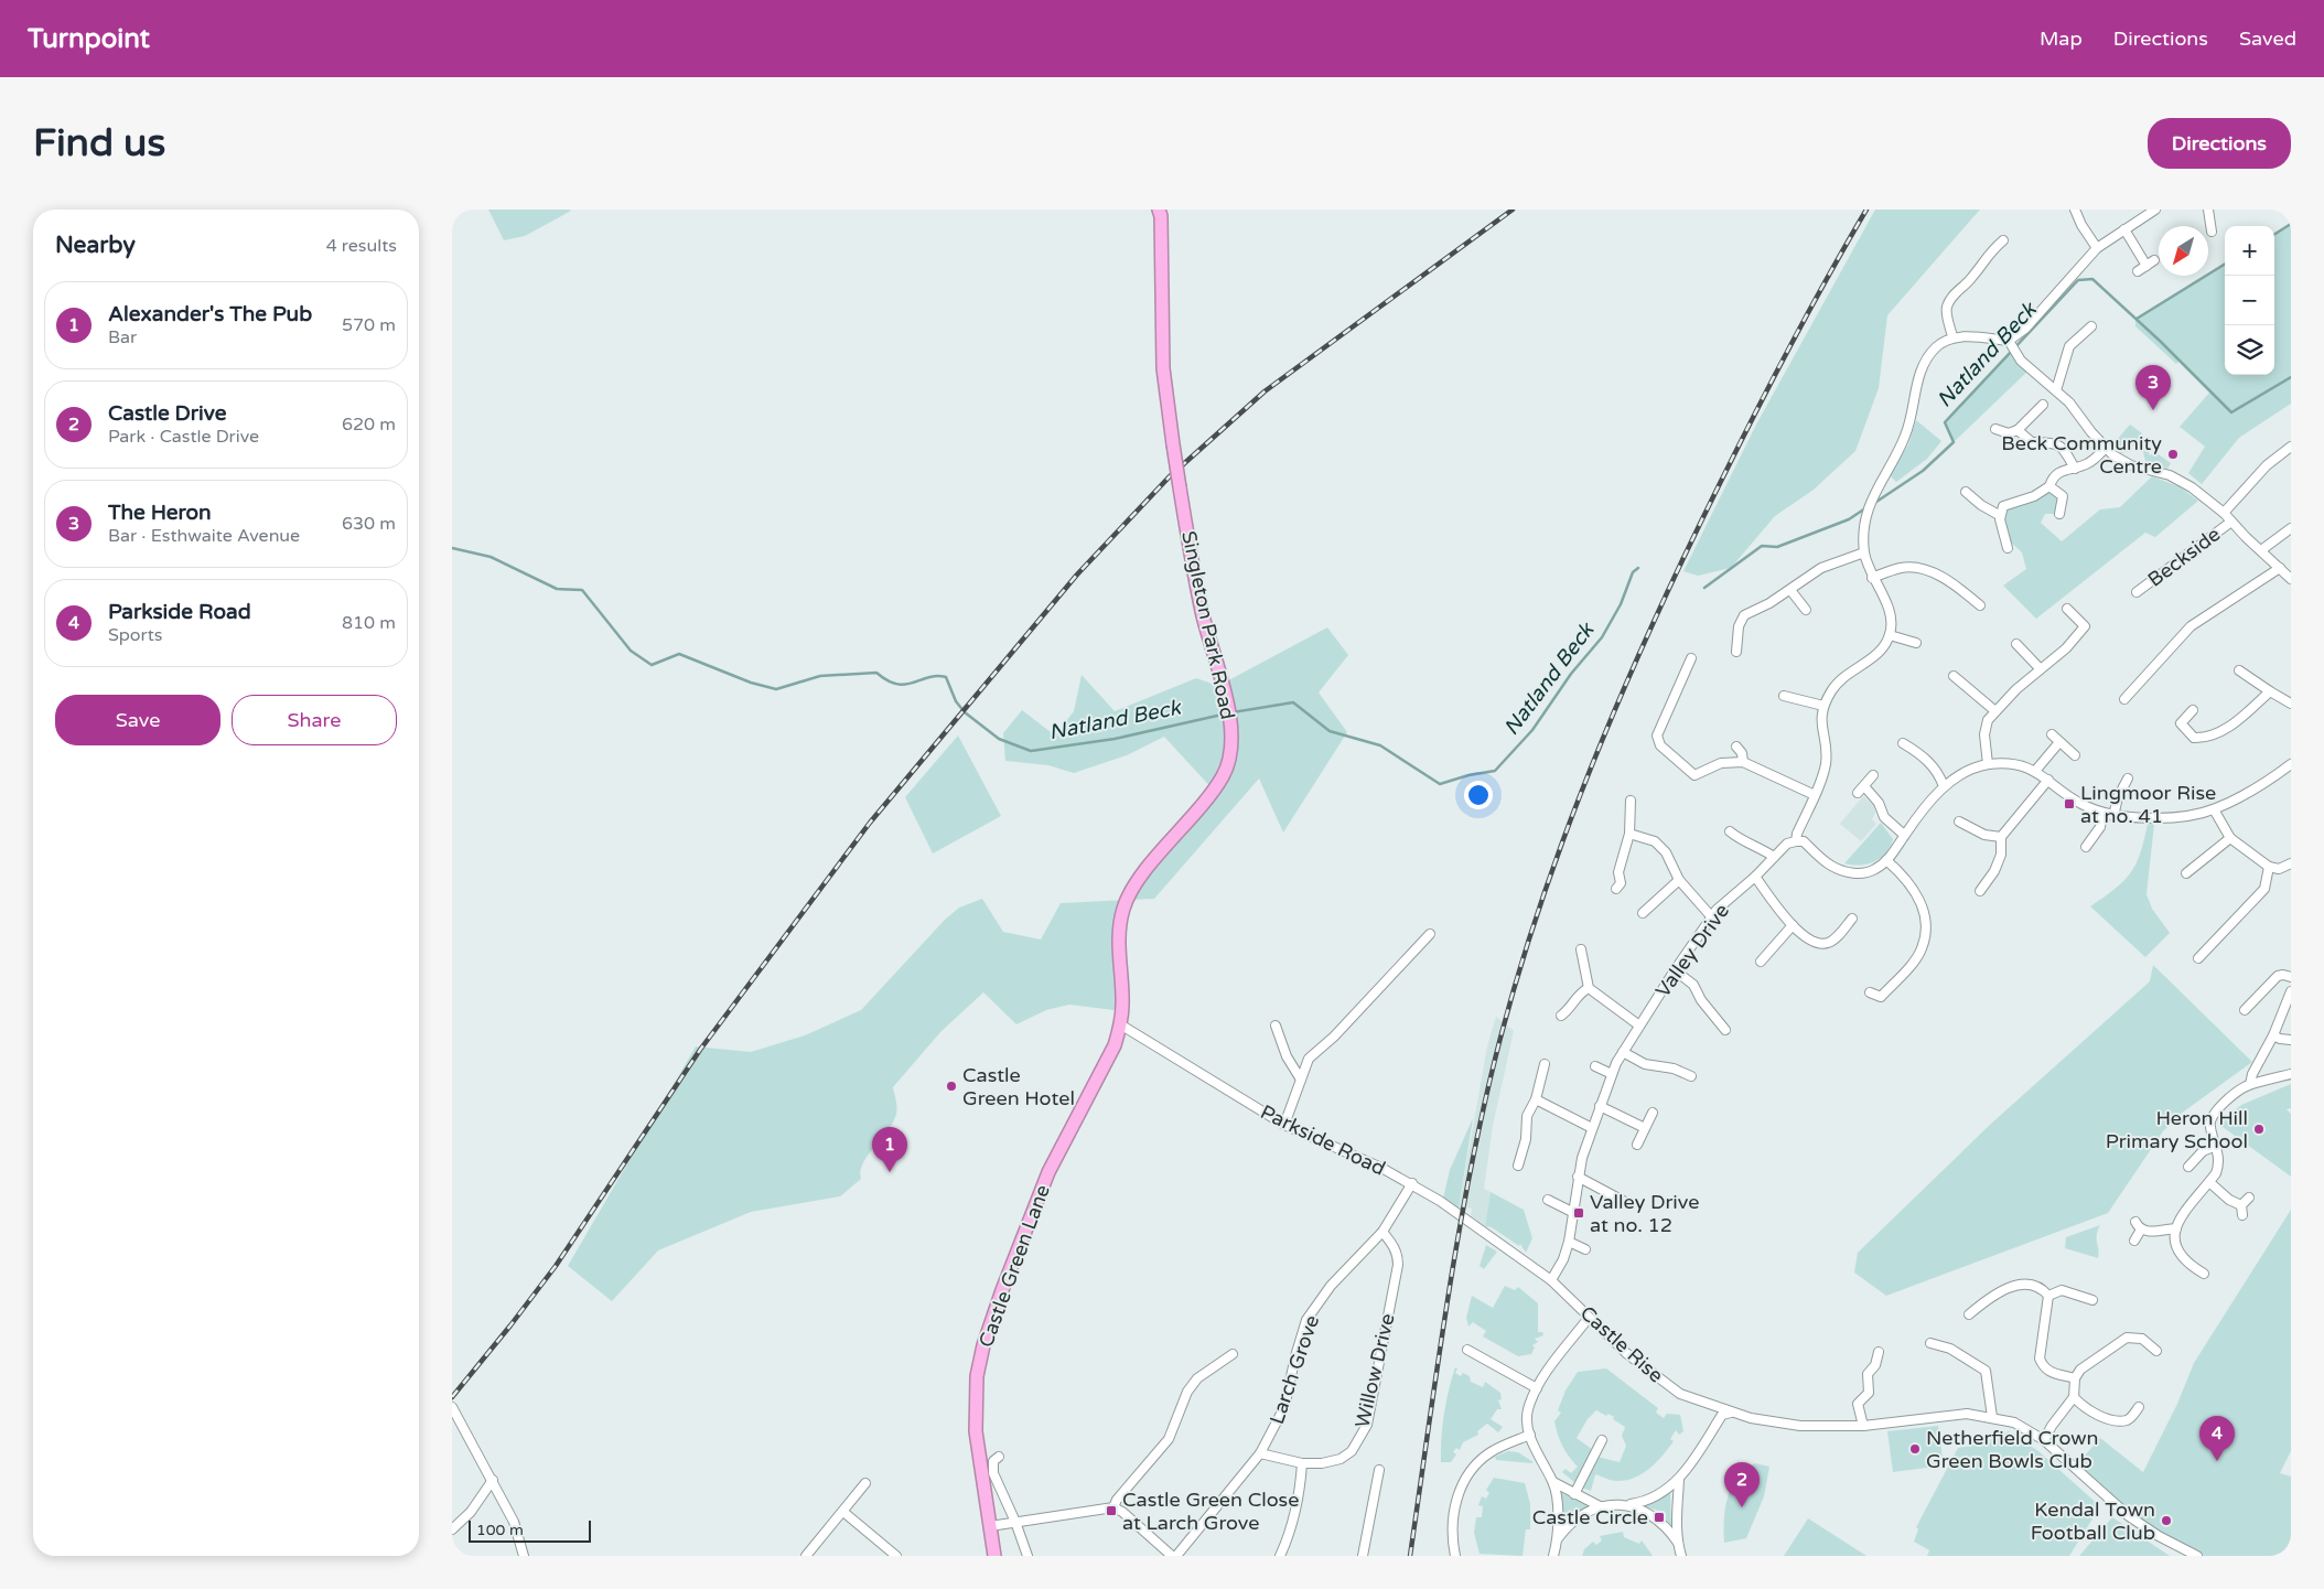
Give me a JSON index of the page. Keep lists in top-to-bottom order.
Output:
{
  "streets": {
    "highway": ["Singleton Park Road", "Castle Green Lane"],
    "street": [
      "Beckside",
      "Valley Drive",
      "Parkside Road",
      "Castle Rise",
      "Larch Grove",
      "Willow Drive"
    ]
  },
  "crossings": [
    ["Singleton Park Road", "Parkside Road"],
    ["Singleton Park Road", "Castle Green Lane"],
    ["Valley Drive", "Castle Rise"],
    ["Parkside Road", "Castle Green Lane"],
    ["Parkside Road", "Castle Rise"],
    ["Parkside Road", "Larch Grove"],
    ["Larch Grove", "Willow Drive"]
  ],
  "water": ["Natland Beck"],
  "places": {
    "other": [
      "Beck Community Centre",
      "Castle Green Hotel",
      "Heron Hill Primary School",
      "Netherfield Crown Green Bowls Club",
      "Kendal Town Football Club"
    ],
    "transit": [
      "Lingmoor Rise at no. 41",
      "Valley Drive at no. 12",
      "Castle Green Close at Larch Grove",
      "Castle Circle"
    ]
  },
  "scale_bar": "100 m",
  "north": "bottom left",
  "page": {
    "header": "Turnpoint",
    "nav": ["Map", "Directions", "Saved"],
    "buttons": [
      "Directions",
      ["Save", "Share"]
    ],
    "title": "Find us",
    "heading": ["Nearby", "4 results"],
    "map_buttons": ["+", "−"],
    "list": [
      {
        "mark": "1",
        "name": "Alexander's The Pub",
        "note": "Bar",
        "value": "570 m"
      },
      {
        "mark": "2",
        "name": "Castle Drive",
        "note": "Park · Castle Drive",
        "value": "620 m"
      },
      {
        "mark": "3",
        "name": "The Heron",
        "note": "Bar · Esthwaite Avenue",
        "value": "630 m"
      },
      {
        "mark": "4",
        "name": "Parkside Road",
        "note": "Sports",
        "value": "810 m"
      }
    ],
    "pins": [
      "3",
      "1",
      "4",
      "2"
    ],
    "scale": "100 m"
  }
}
